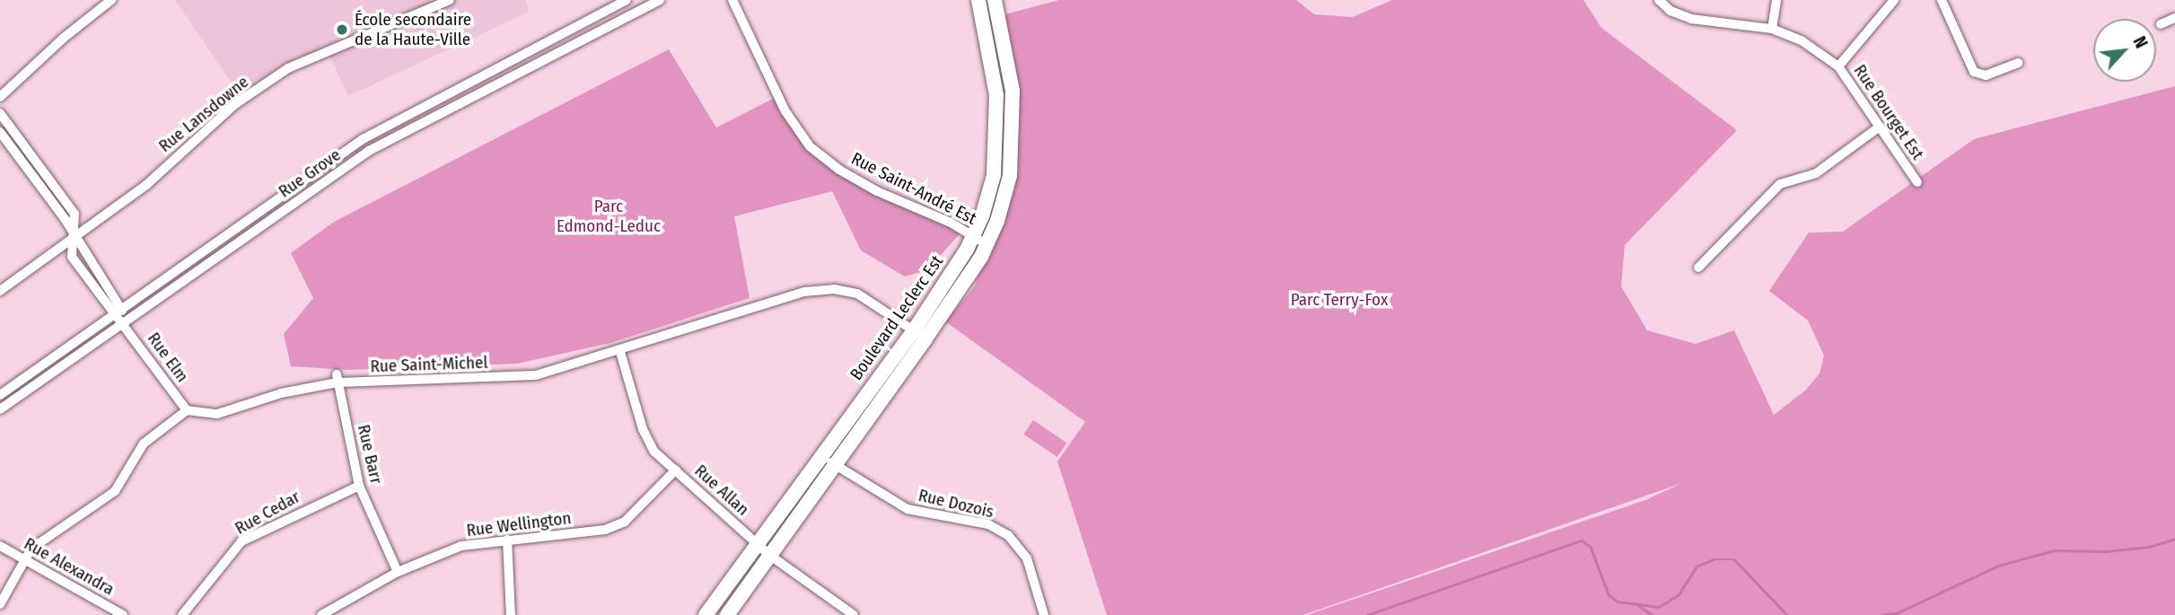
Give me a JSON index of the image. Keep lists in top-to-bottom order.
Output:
{
  "streets": {
    "street": [
      "Rue Bourget Est",
      "Rue Lansdowne",
      "Rue Grove",
      "Rue Saint-André Est",
      "Boulevard Leclerc Est",
      "Rue Elm",
      "Rue Saint-Michel",
      "Rue Barr",
      "Rue Allan",
      "Rue Dozois",
      "Rue Cedar",
      "Rue Wellington",
      "Rue Alexandra"
    ]
  },
  "crossings": [
    ["Rue Lansdowne", "Rue Elm"],
    ["Rue Grove", "Rue Elm"],
    ["Rue Saint-André Est", "Boulevard Leclerc Est"],
    ["Boulevard Leclerc Est", "Rue Saint-Michel"],
    ["Boulevard Leclerc Est", "Rue Allan"],
    ["Boulevard Leclerc Est", "Rue Dozois"],
    ["Rue Elm", "Rue Saint-Michel"],
    ["Rue Saint-Michel", "Rue Barr"],
    ["Rue Saint-Michel", "Rue Allan"],
    ["Rue Barr", "Rue Cedar"],
    ["Rue Barr", "Rue Wellington"],
    ["Rue Allan", "Rue Wellington"]
  ],
  "parks": ["Parc Edmond-Leduc", "Parc Terry-Fox"],
  "places": ["École secondaire de la Haute-Ville"],
  "north": "top right"
}
